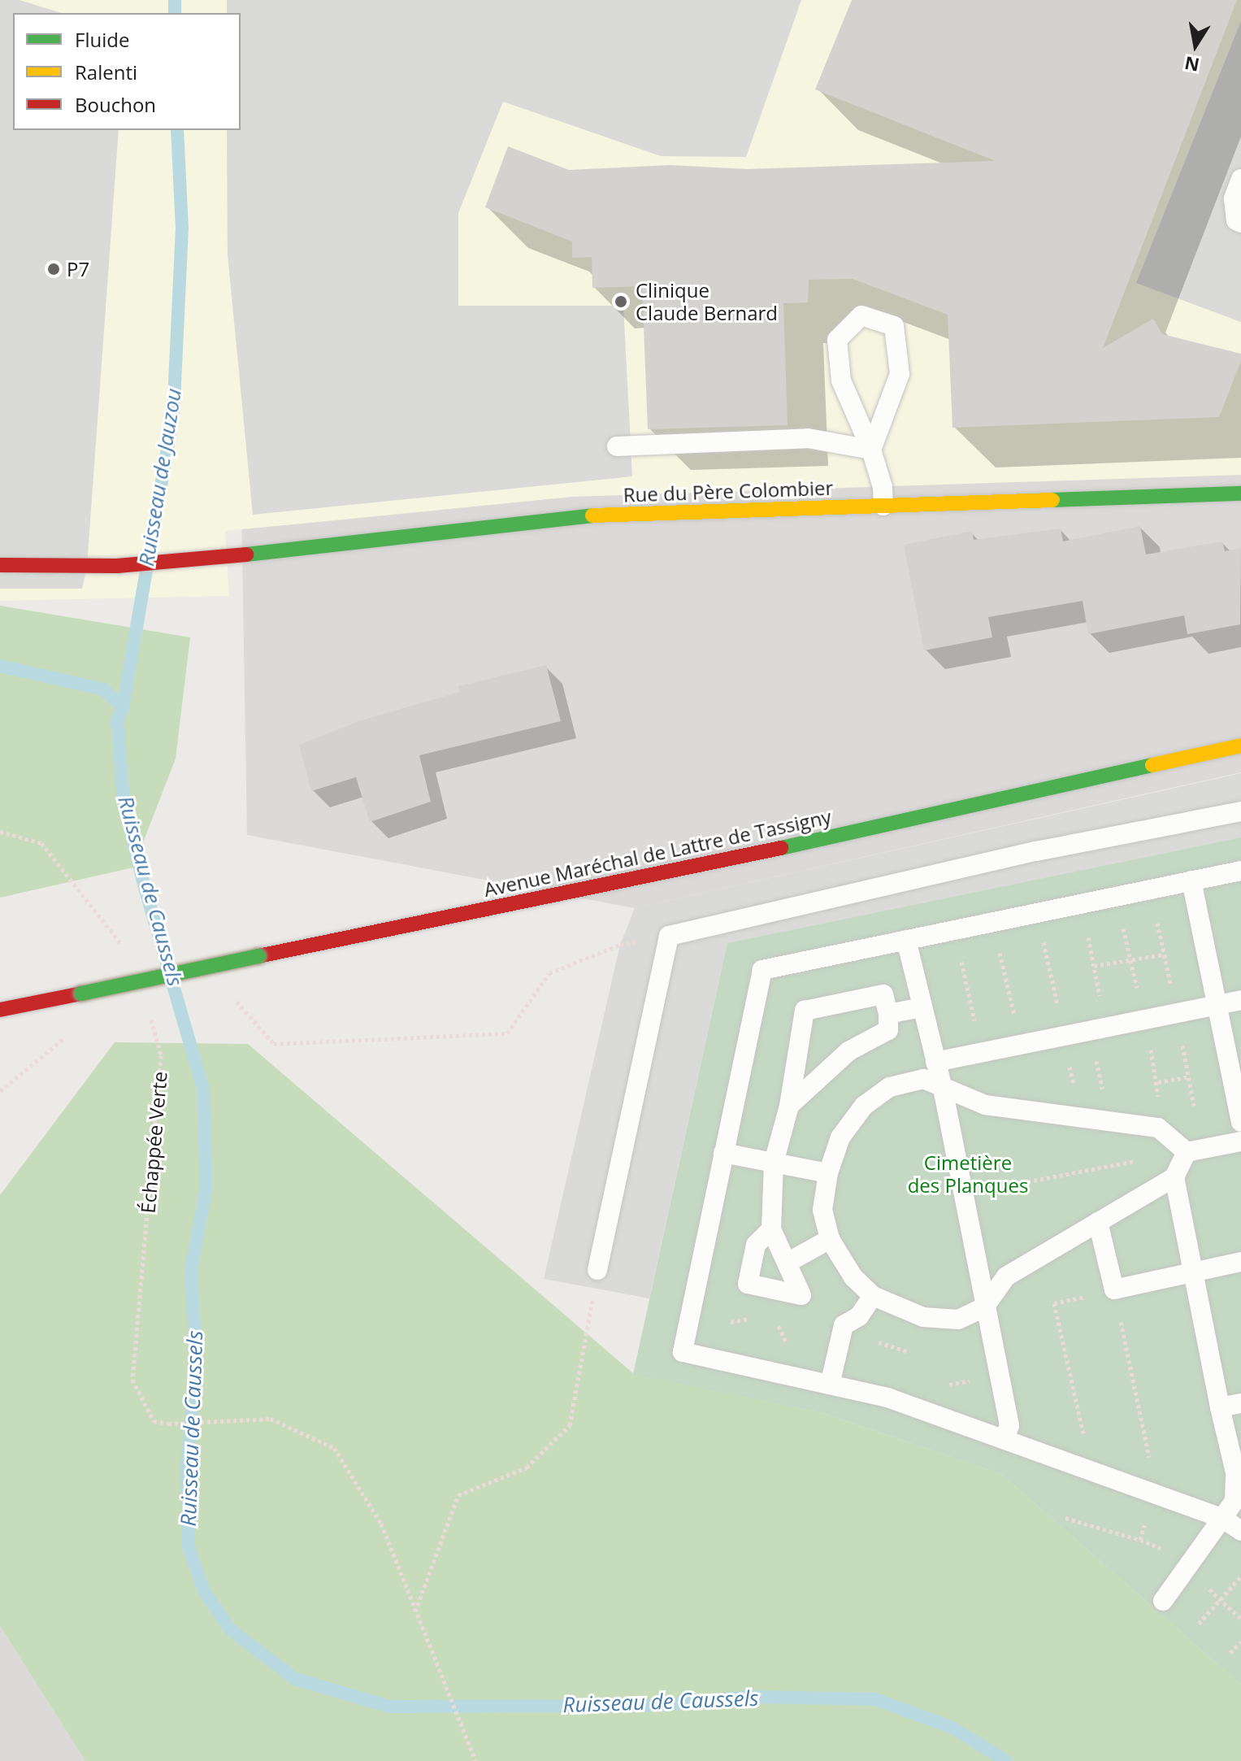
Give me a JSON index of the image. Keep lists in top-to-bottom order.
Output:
{
  "streets": {
    "main road": ["Rue du Père Colombier", "Avenue Maréchal de Lattre de Tassigny"],
    "path": ["Échappée Verte"]
  },
  "water": ["Ruisseau de Jauzou", "Ruisseau de Caussels"],
  "parks": ["Cimetière des Planques"],
  "places": ["P7", "Clinique Claude Bernard"],
  "legend": ["Fluide", "Ralenti", "Bouchon"],
  "north": "bottom"
}
